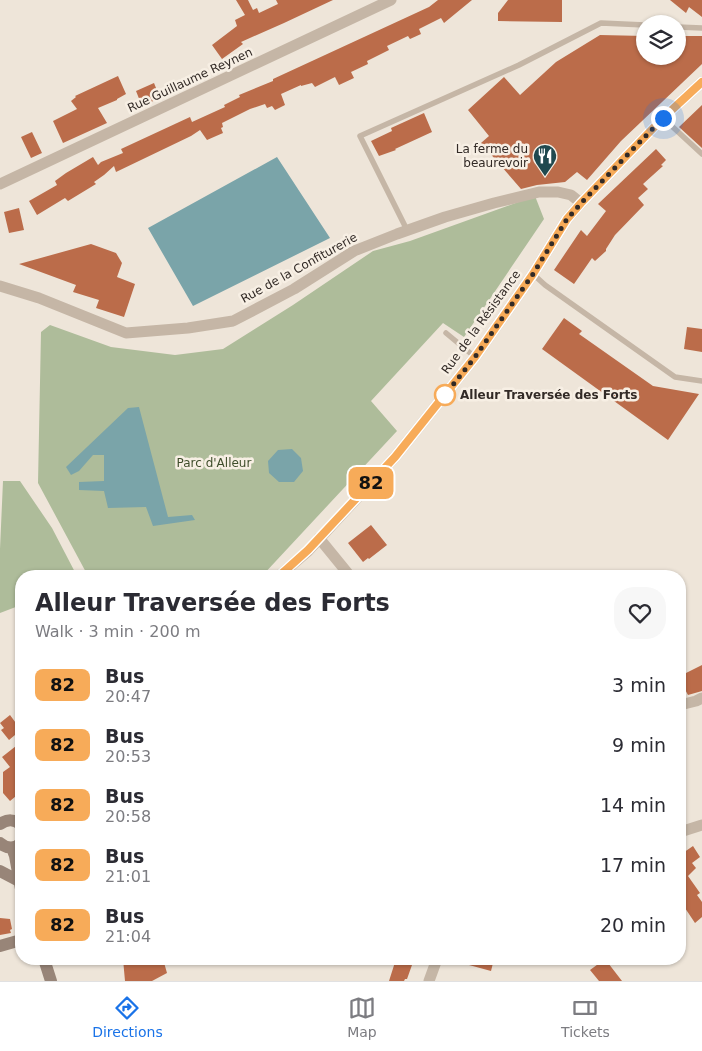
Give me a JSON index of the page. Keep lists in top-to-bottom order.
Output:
{
  "streets": {
    "street": ["Rue Guillaume Reynen", "Rue de la Confiturerie", "Rue de la Résistance"]
  },
  "crossings": [
    ["Rue de la Confiturerie", "Rue de la Résistance"]
  ],
  "parks": ["Parc d'Alleur"],
  "places": {
    "restaurant": ["La ferme du beaurevoir"],
    "other": ["Alleur Traversée des Forts"]
  },
  "lines": ["bus line 82"],
  "page": {
    "on_map": "82",
    "heading": ["Alleur Traversée des Forts", "Walk · 3 min · 200 m"],
    "list": [
      {
        "mark": "82",
        "name": "Bus",
        "note": "20:47",
        "value": "3 min"
      },
      {
        "mark": "82",
        "name": "Bus",
        "note": "20:53",
        "value": "9 min"
      },
      {
        "mark": "82",
        "name": "Bus",
        "note": "20:58",
        "value": "14 min"
      },
      {
        "mark": "82",
        "name": "Bus",
        "note": "21:01",
        "value": "17 min"
      },
      {
        "mark": "82",
        "name": "Bus",
        "note": "21:04",
        "value": "20 min"
      }
    ],
    "tabs": ["Directions", "Map", "Tickets"]
  }
}
